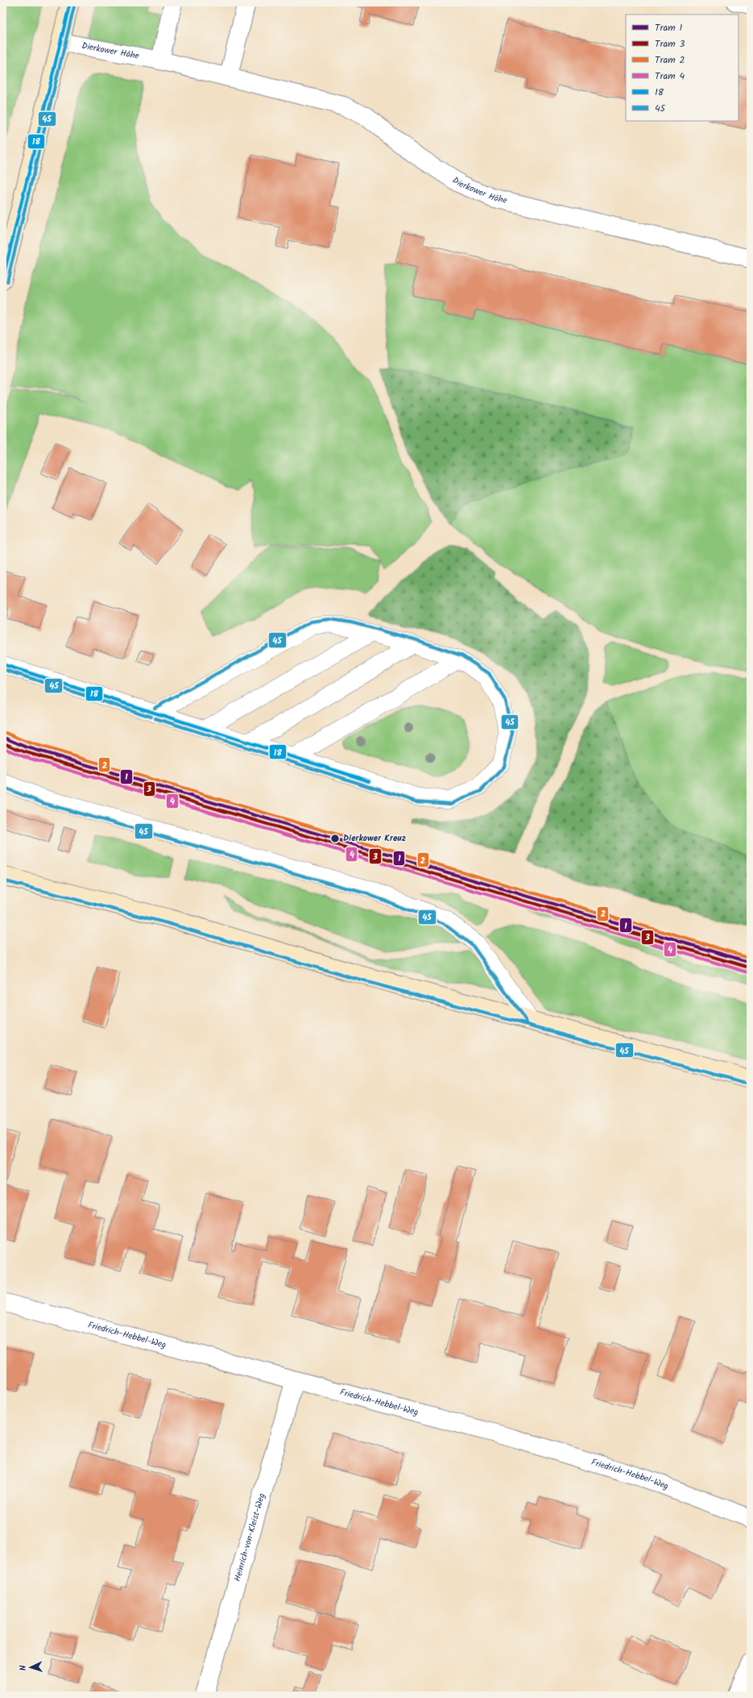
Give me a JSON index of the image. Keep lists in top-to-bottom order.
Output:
{
  "streets": {
    "street": ["Dierkower Höhe", "Friedrich-Hebbel-Weg", "Heinrich-von-Kleist-Weg"]
  },
  "crossings": [
    ["Friedrich-Hebbel-Weg", "Heinrich-von-Kleist-Weg"]
  ],
  "places": ["Dierkower Kreuz"],
  "lines": [
    "transit line 18",
    "transit line 45",
    "tram line 2",
    "tram line 1",
    "tram line 3",
    "tram line 4"
  ],
  "legend": [
    "Tram 1",
    "Tram 3",
    "Tram 2",
    "Tram 4",
    "18",
    "45"
  ],
  "north": "left"
}
